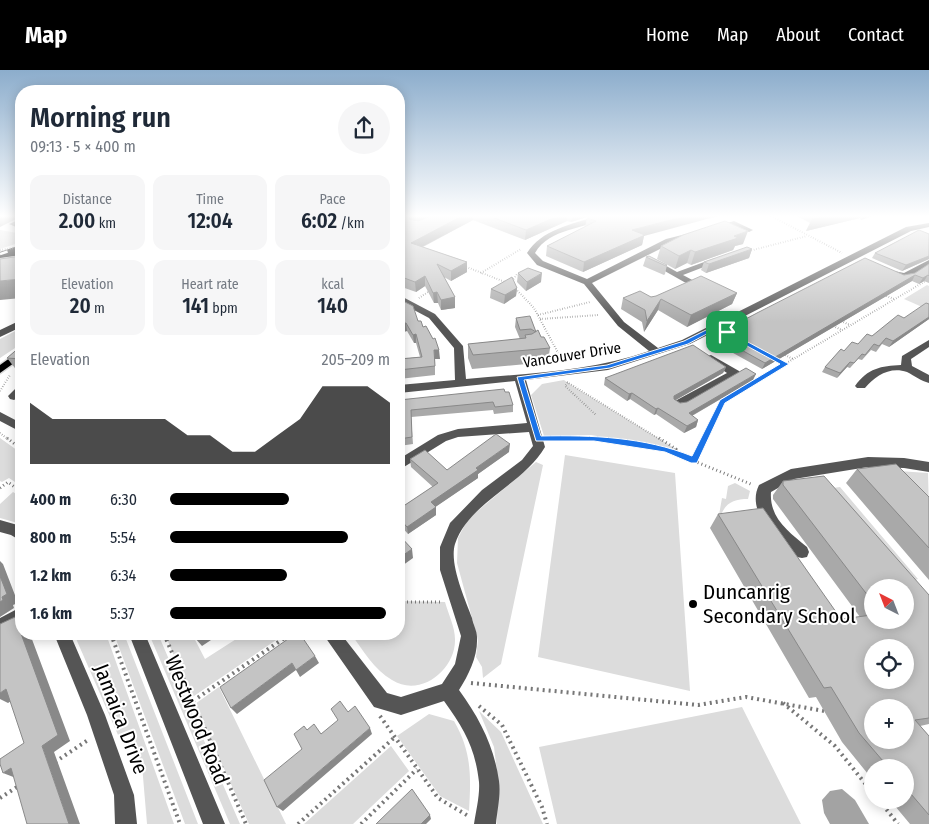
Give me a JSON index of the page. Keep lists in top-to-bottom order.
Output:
{
  "streets": {
    "street": ["Vancouver Drive", "Jamaica Drive", "Westwood Road"]
  },
  "places": ["Duncanrig Secondary School"],
  "north": "top left",
  "page": {
    "header": "Map",
    "nav": [
      "Home",
      "Map",
      "About",
      "Contact"
    ],
    "heading": ["Morning run", "09:13 · 5 × 400 m"],
    "stats": [
      ["Distance", "2.00 km"],
      ["Time", "12:04"],
      ["Pace", "6:02 /km"],
      ["Elevation", "20 m"],
      ["Heart rate", "141 bpm"],
      ["kcal", "140"]
    ],
    "chart": ["Elevation", "205–209 m"],
    "list": [
      {
        "name": "400 m",
        "note": "6:30"
      },
      {
        "name": "800 m",
        "note": "5:54"
      },
      {
        "name": "1.2 km",
        "note": "6:34"
      },
      {
        "name": "1.6 km",
        "note": "5:37"
      }
    ],
    "map_buttons": ["+", "−"]
  }
}
